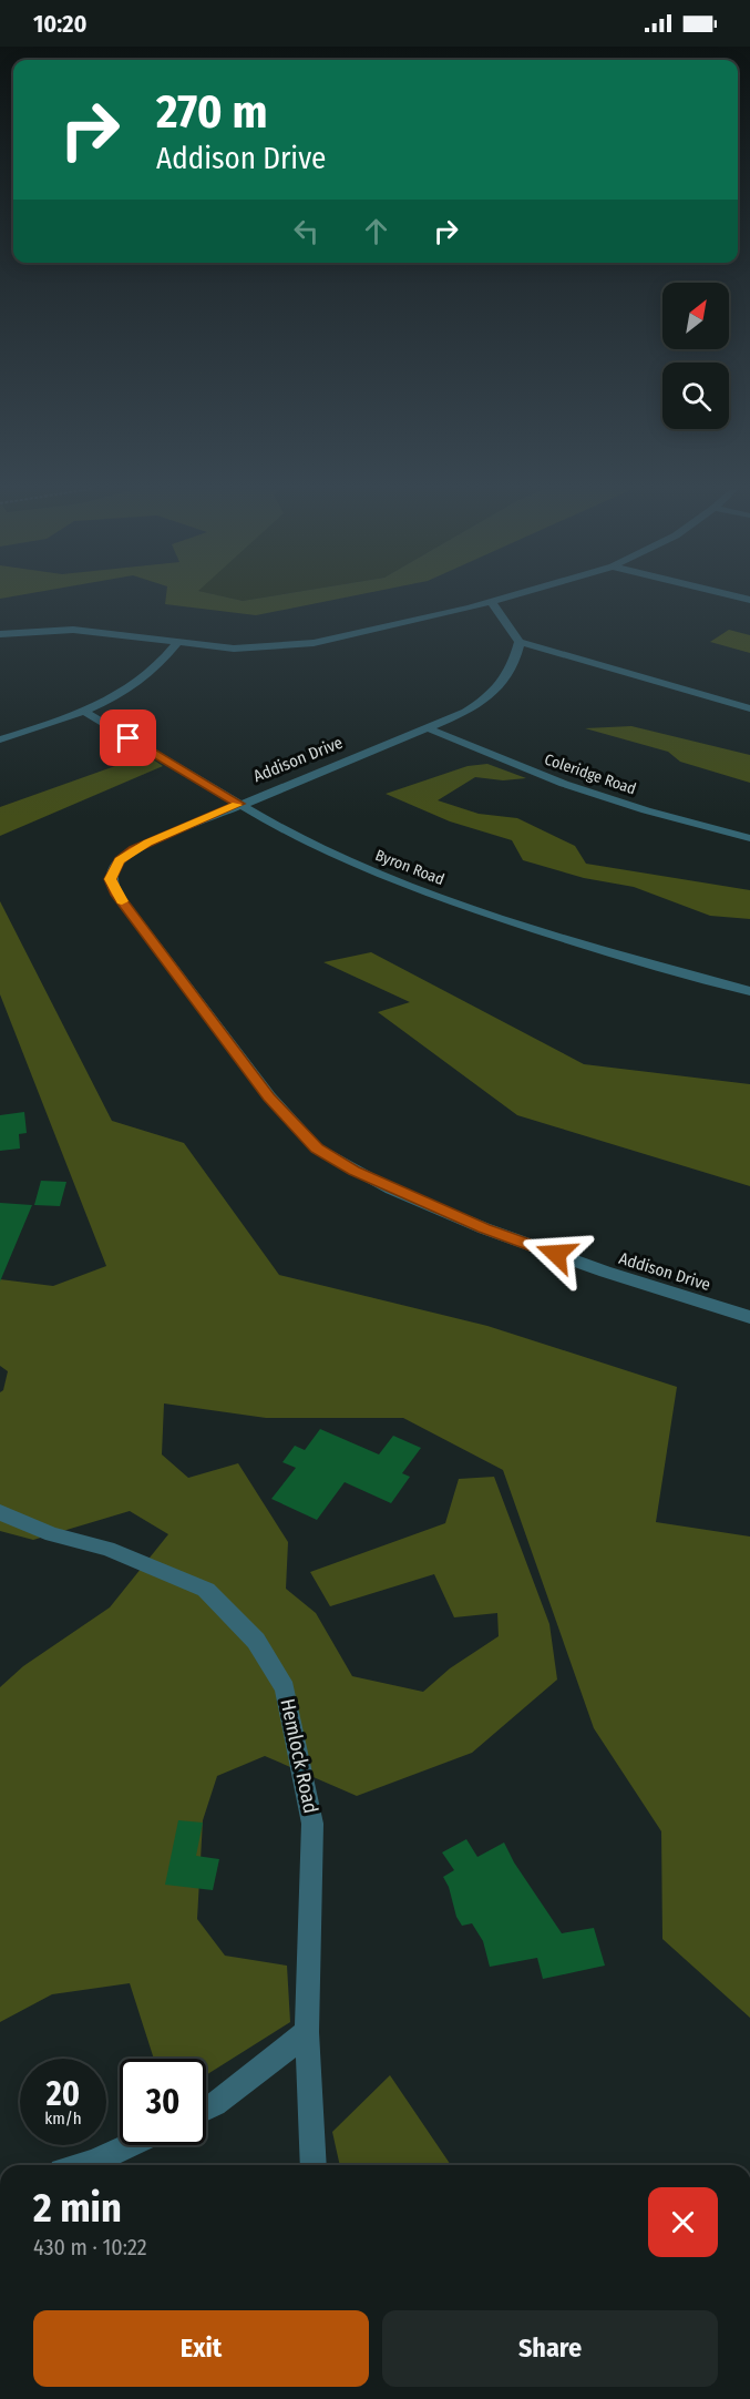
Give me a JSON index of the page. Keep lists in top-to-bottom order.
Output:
{
  "streets": {
    "street": [
      "Addison Drive",
      "Coleridge Road",
      "Byron Road",
      "Hemlock Road"
    ]
  },
  "crossings": [
    ["Addison Drive", "Coleridge Road"],
    ["Addison Drive", "Byron Road"]
  ],
  "north": "top right",
  "page": {
    "status": "10:20",
    "turn": ["270 m", "Addison Drive"],
    "speed": "20 km/h",
    "limit": "30",
    "heading": ["2 min", "430 m · 10:22"],
    "buttons": ["Exit", "Share"]
  }
}
